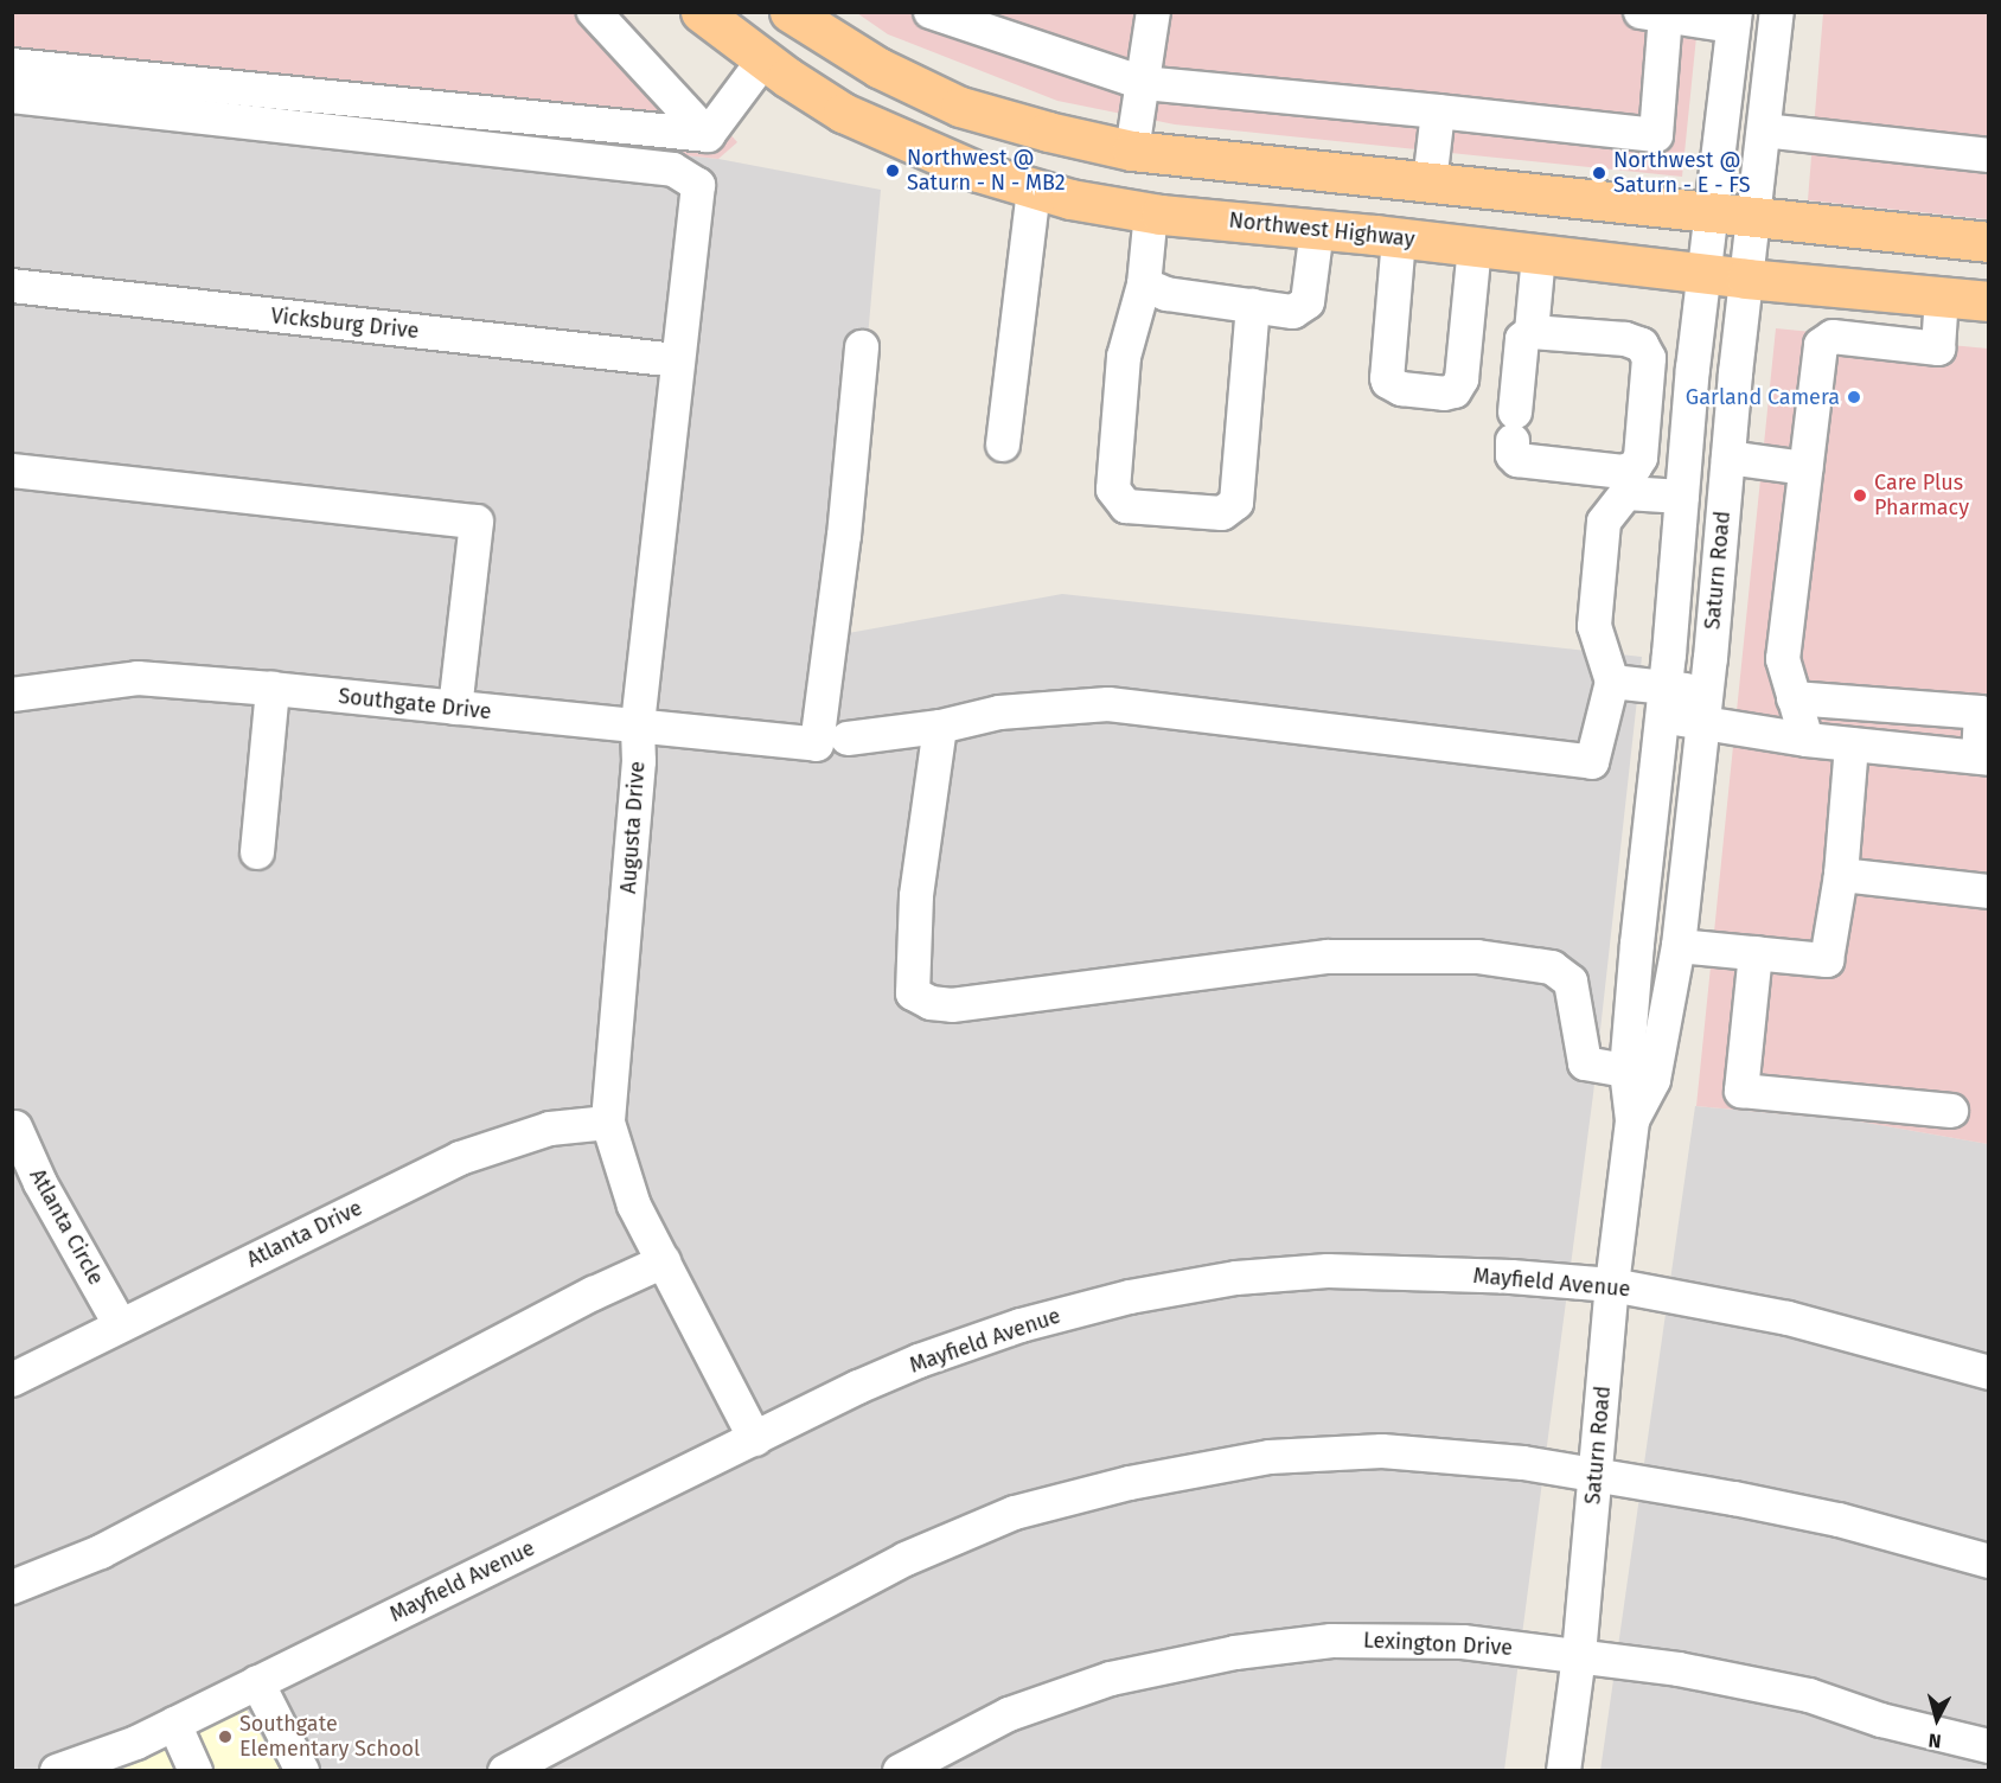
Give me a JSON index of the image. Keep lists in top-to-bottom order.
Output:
{
  "streets": {
    "main road": ["Northwest Highway"],
    "street": [
      "Vicksburg Drive",
      "Saturn Road",
      "Southgate Drive",
      "Augusta Drive",
      "Atlanta Circle",
      "Atlanta Drive",
      "Mayfield Avenue",
      "Lexington Drive"
    ]
  },
  "crossings": [
    ["Northwest Highway", "Saturn Road"],
    ["Vicksburg Drive", "Augusta Drive"],
    ["Saturn Road", "Mayfield Avenue"],
    ["Saturn Road", "Lexington Drive"],
    ["Southgate Drive", "Augusta Drive"],
    ["Augusta Drive", "Atlanta Drive"],
    ["Augusta Drive", "Mayfield Avenue"],
    ["Atlanta Circle", "Atlanta Drive"]
  ],
  "places": [
    "Northwest @ Saturn - N - MB2",
    "Northwest @ Saturn - E - FS",
    "Garland Camera",
    "Care Plus Pharmacy",
    "Southgate Elementary School"
  ],
  "north": "bottom"
}
